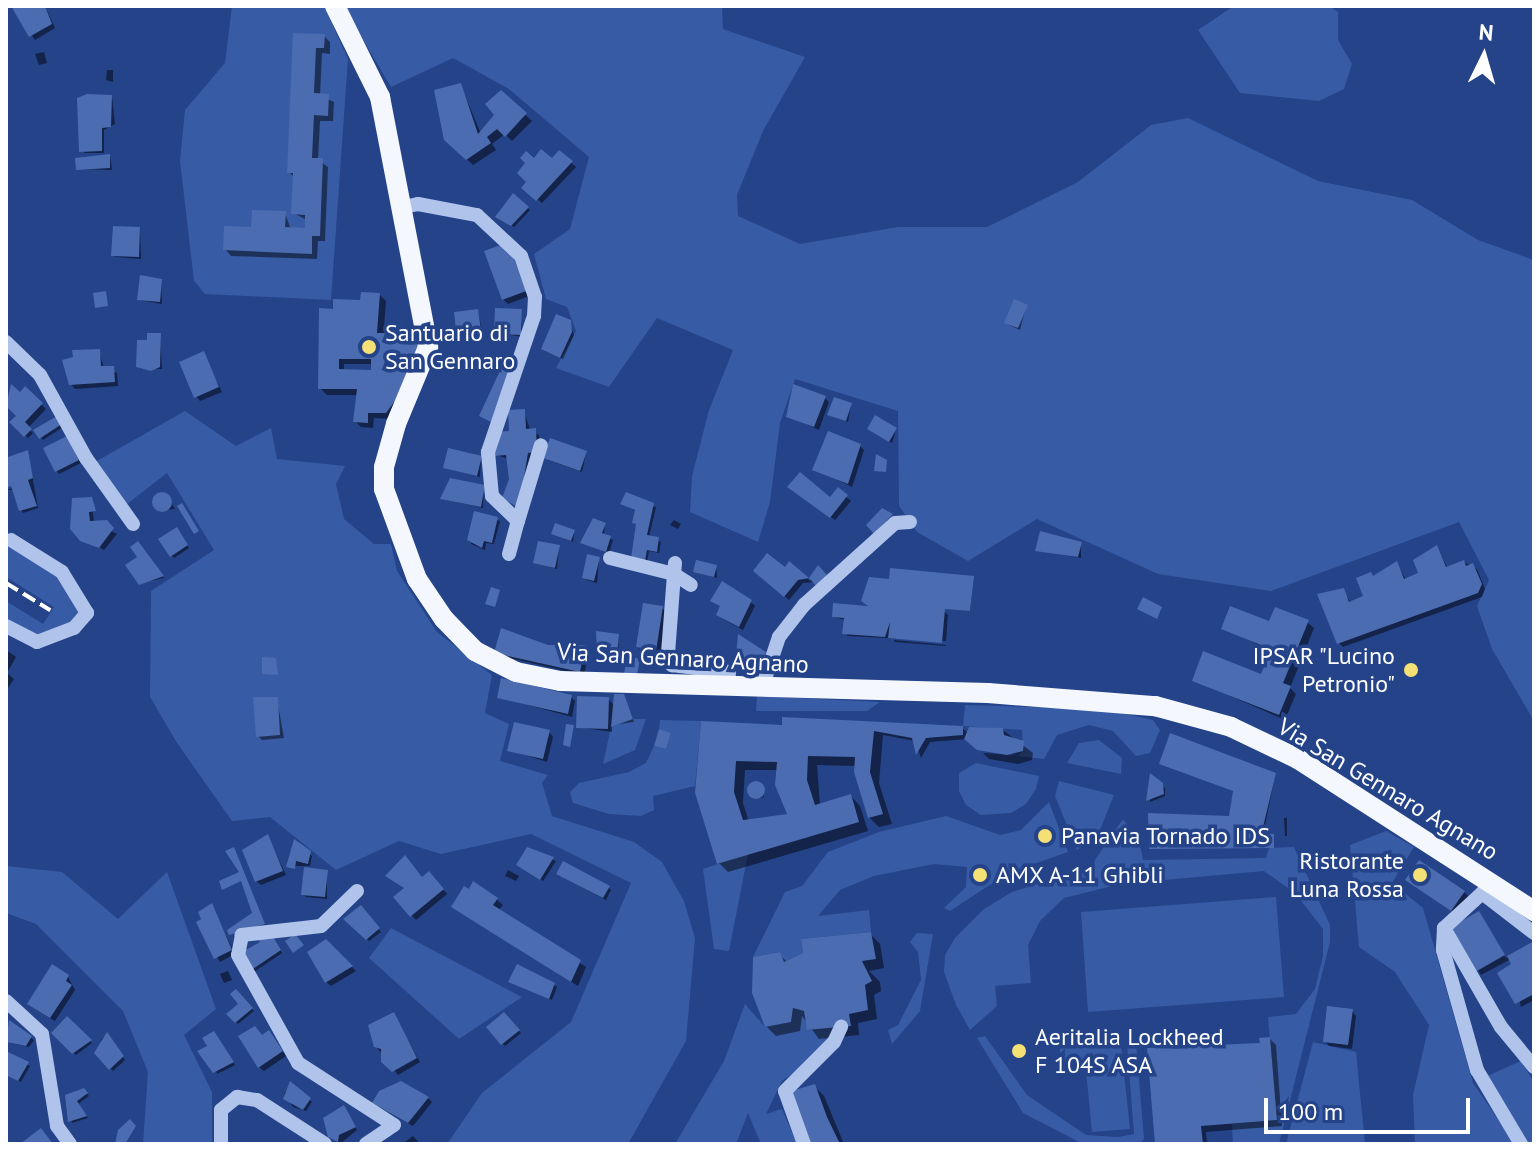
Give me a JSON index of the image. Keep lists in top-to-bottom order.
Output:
{
  "streets": {
    "main road": ["Via San Gennaro Agnano"]
  },
  "places": [
    "Santuario di San Gennaro",
    "IPSAR \"Lucino Petronio\"",
    "Panavia Tornado IDS",
    "AMX A-11 Ghibli",
    "Ristorante Luna Rossa",
    "Aeritalia Lockheed F 104S ASA"
  ],
  "scale_bar": "100 m",
  "north": "top"
}
